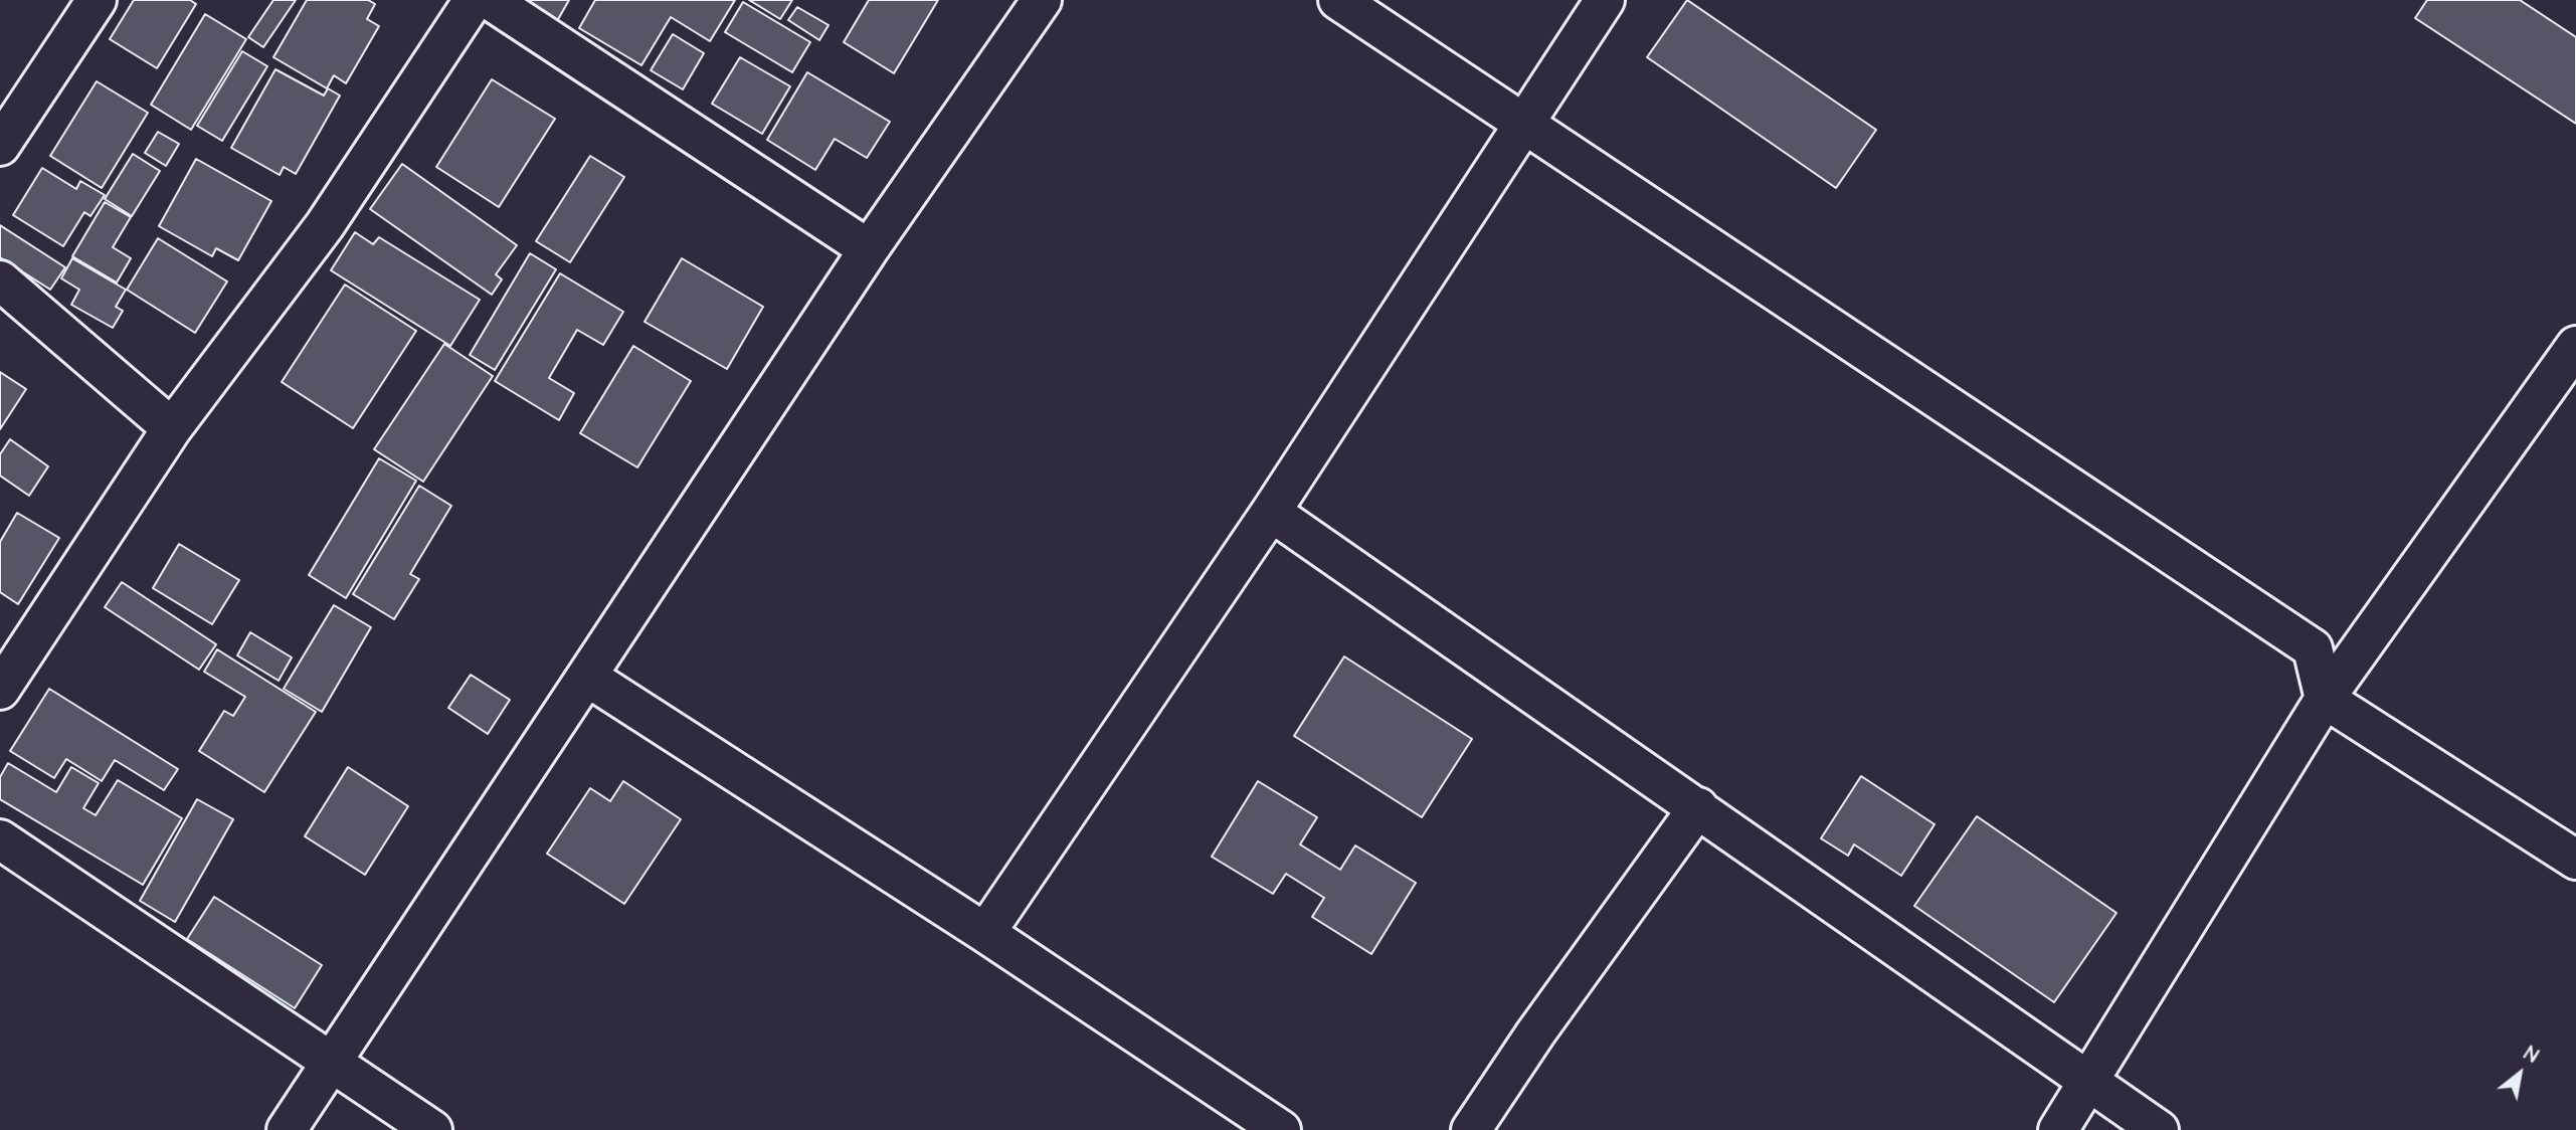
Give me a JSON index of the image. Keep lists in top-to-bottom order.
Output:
{
  "north": "top right"
}
